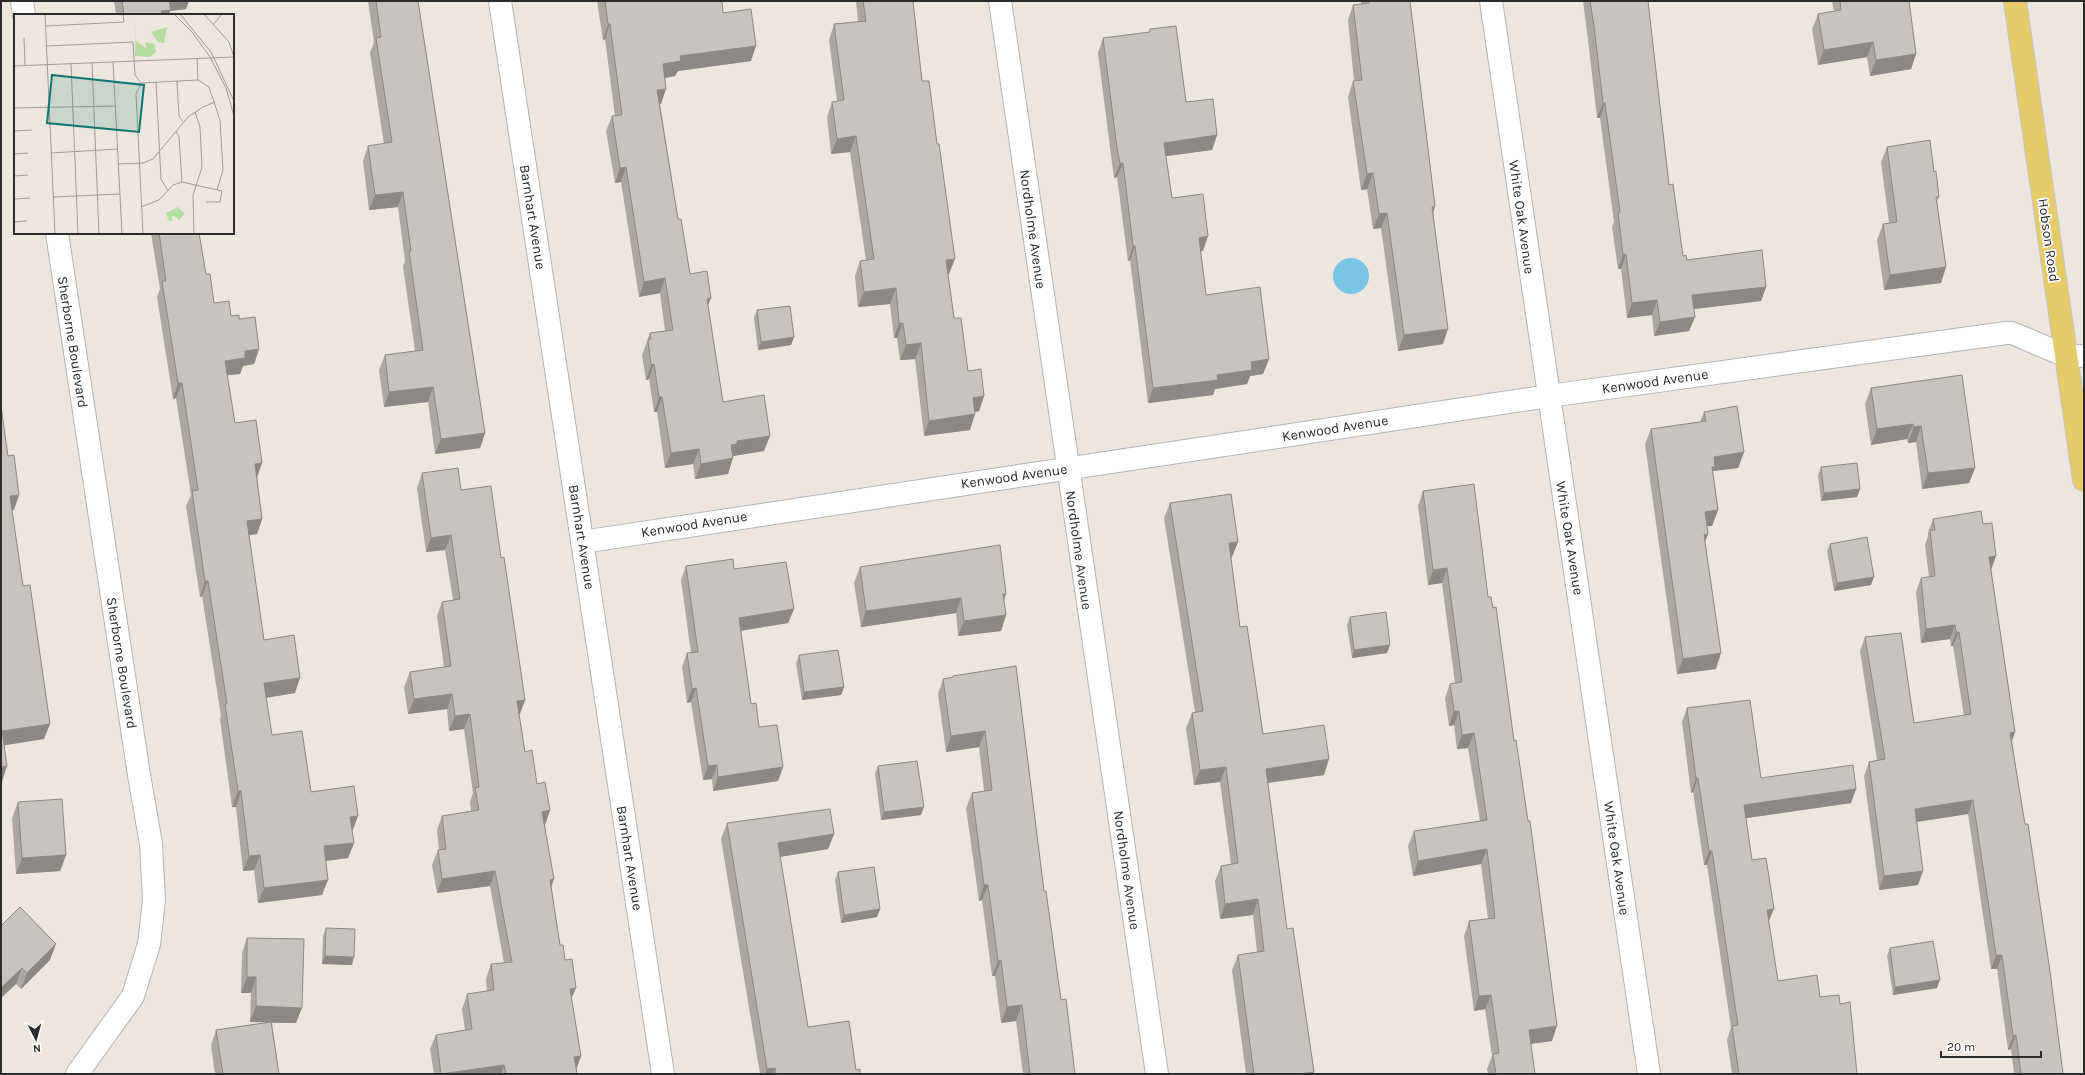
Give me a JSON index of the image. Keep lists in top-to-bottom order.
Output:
{
  "streets": {
    "main road": ["Hobson Road"],
    "street": [
      "Barnhart Avenue",
      "White Oak Avenue",
      "Nordholme Avenue",
      "Sherborne Boulevard",
      "Kenwood Avenue"
    ]
  },
  "crossings": [
    ["Barnhart Avenue", "Kenwood Avenue"],
    ["White Oak Avenue", "Kenwood Avenue"],
    ["Nordholme Avenue", "Kenwood Avenue"],
    ["Hobson Road", "Kenwood Avenue"]
  ],
  "scale_bar": "20 m",
  "north": "bottom"
}
